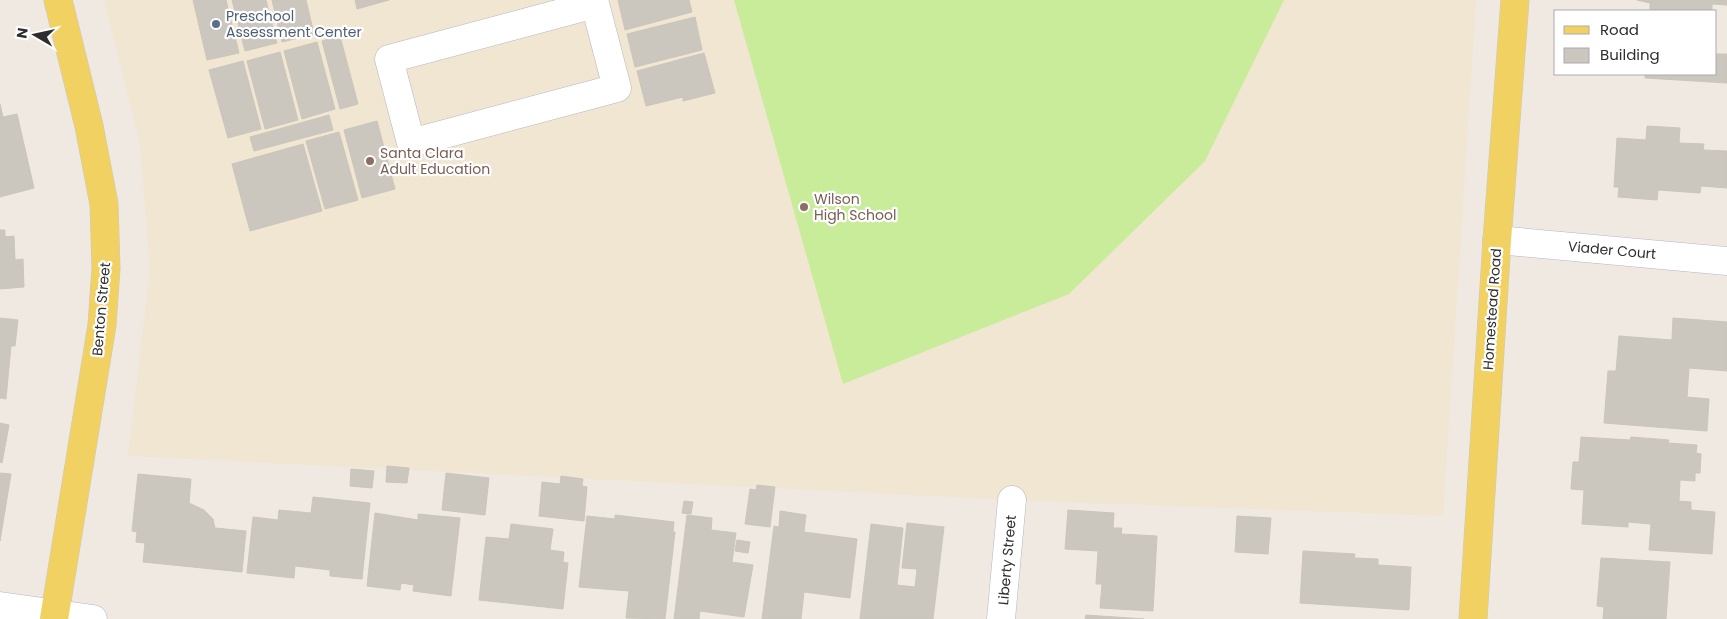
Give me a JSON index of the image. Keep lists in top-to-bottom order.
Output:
{
  "streets": {
    "main road": ["Benton Street", "Homestead Road"],
    "street": ["Viader Court", "Liberty Street"]
  },
  "crossings": [
    ["Viader Court", "Homestead Road"]
  ],
  "places": ["Preschool Assessment Center", "Santa Clara Adult Education", "Wilson High School"],
  "legend": ["Road", "Building"],
  "north": "left"
}
